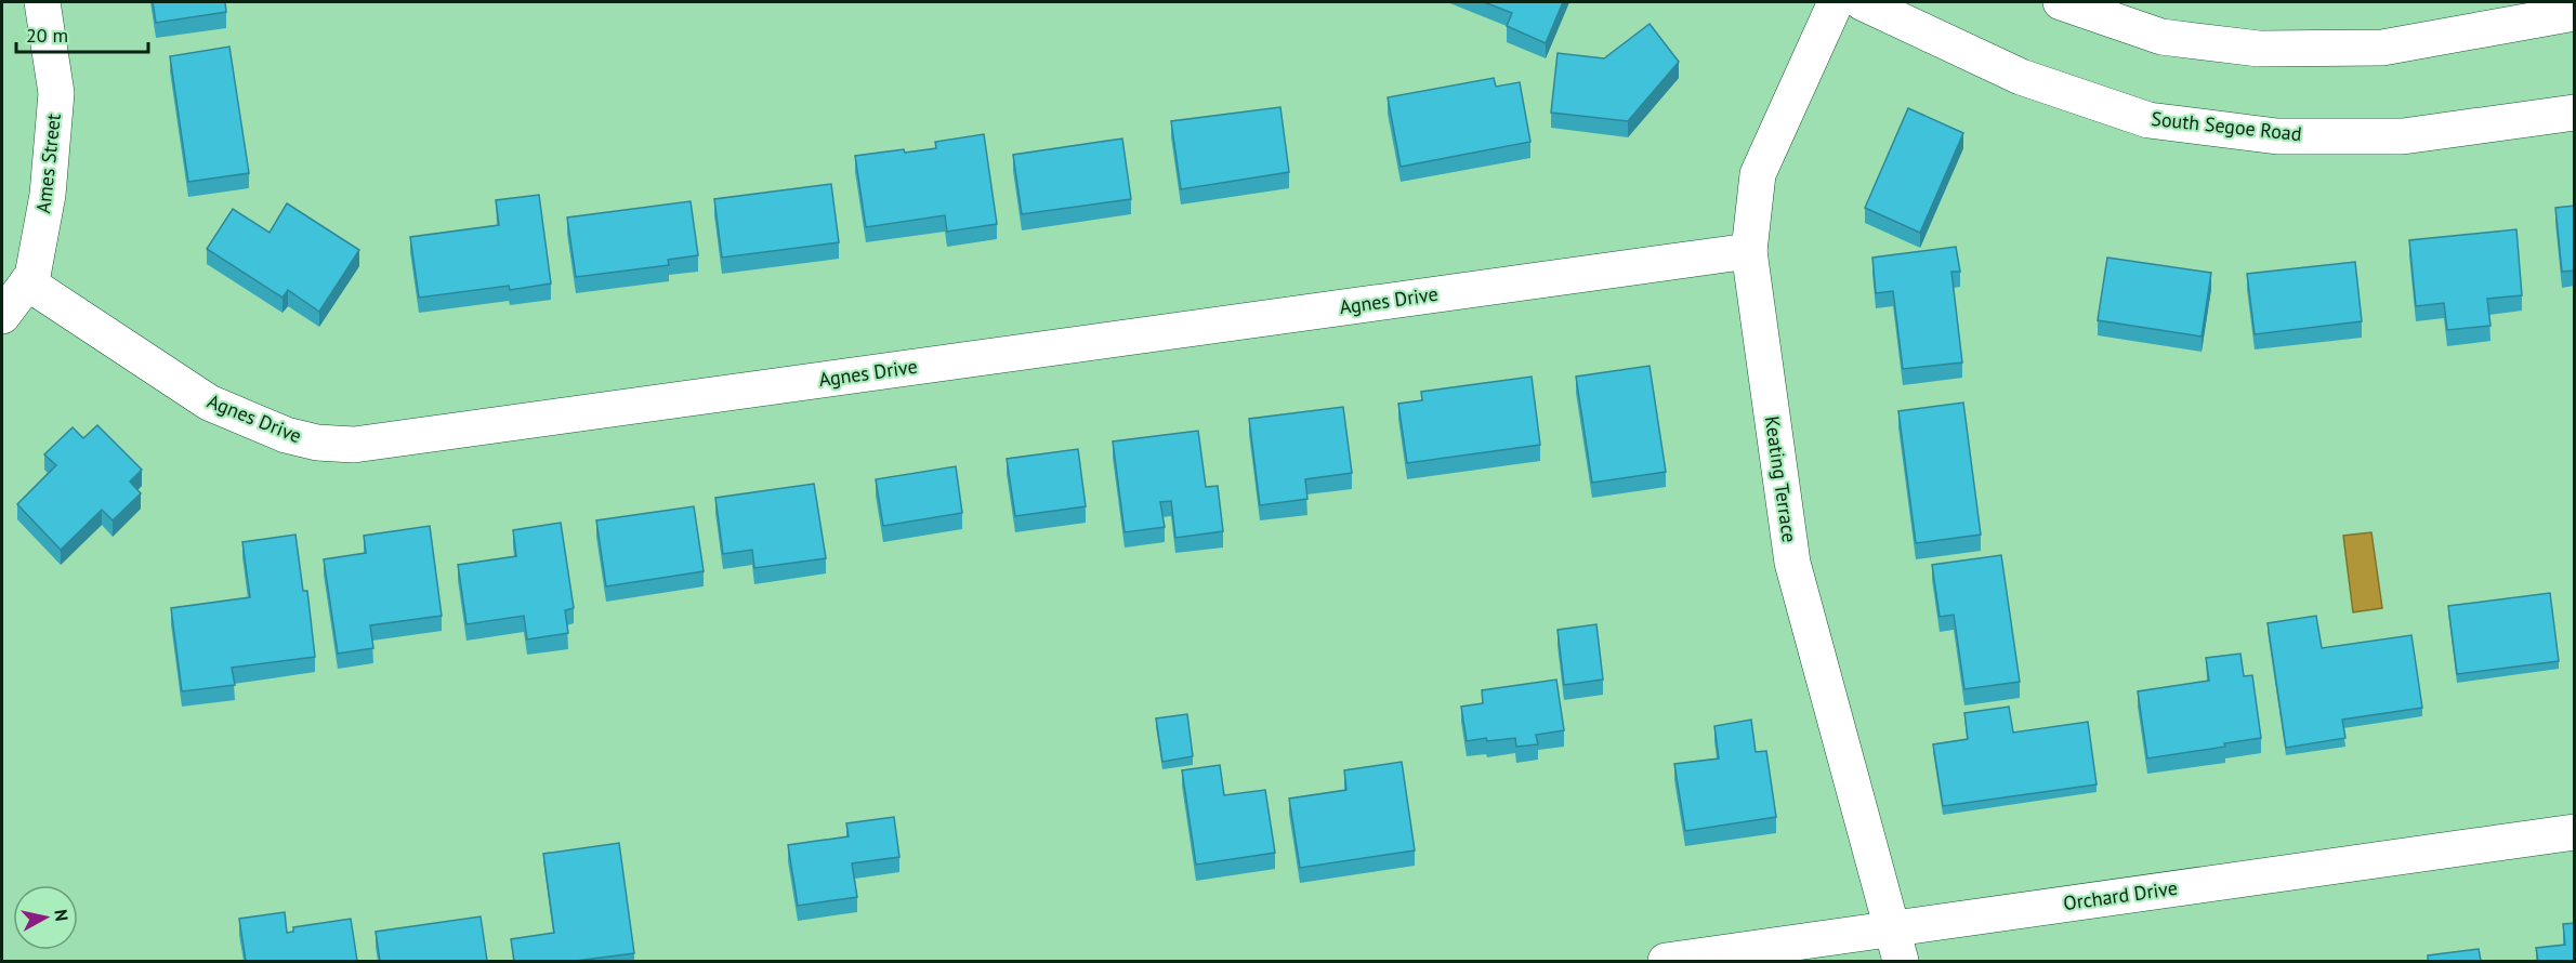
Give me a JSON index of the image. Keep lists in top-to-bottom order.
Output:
{
  "streets": {
    "street": [
      "South Segoe Road",
      "Ames Street",
      "Agnes Drive",
      "Keating Terrace",
      "Orchard Drive"
    ]
  },
  "crossings": [
    ["Ames Street", "Agnes Drive"],
    ["Agnes Drive", "Keating Terrace"],
    ["Keating Terrace", "Orchard Drive"]
  ],
  "scale_bar": "20 m",
  "north": "right"
}
